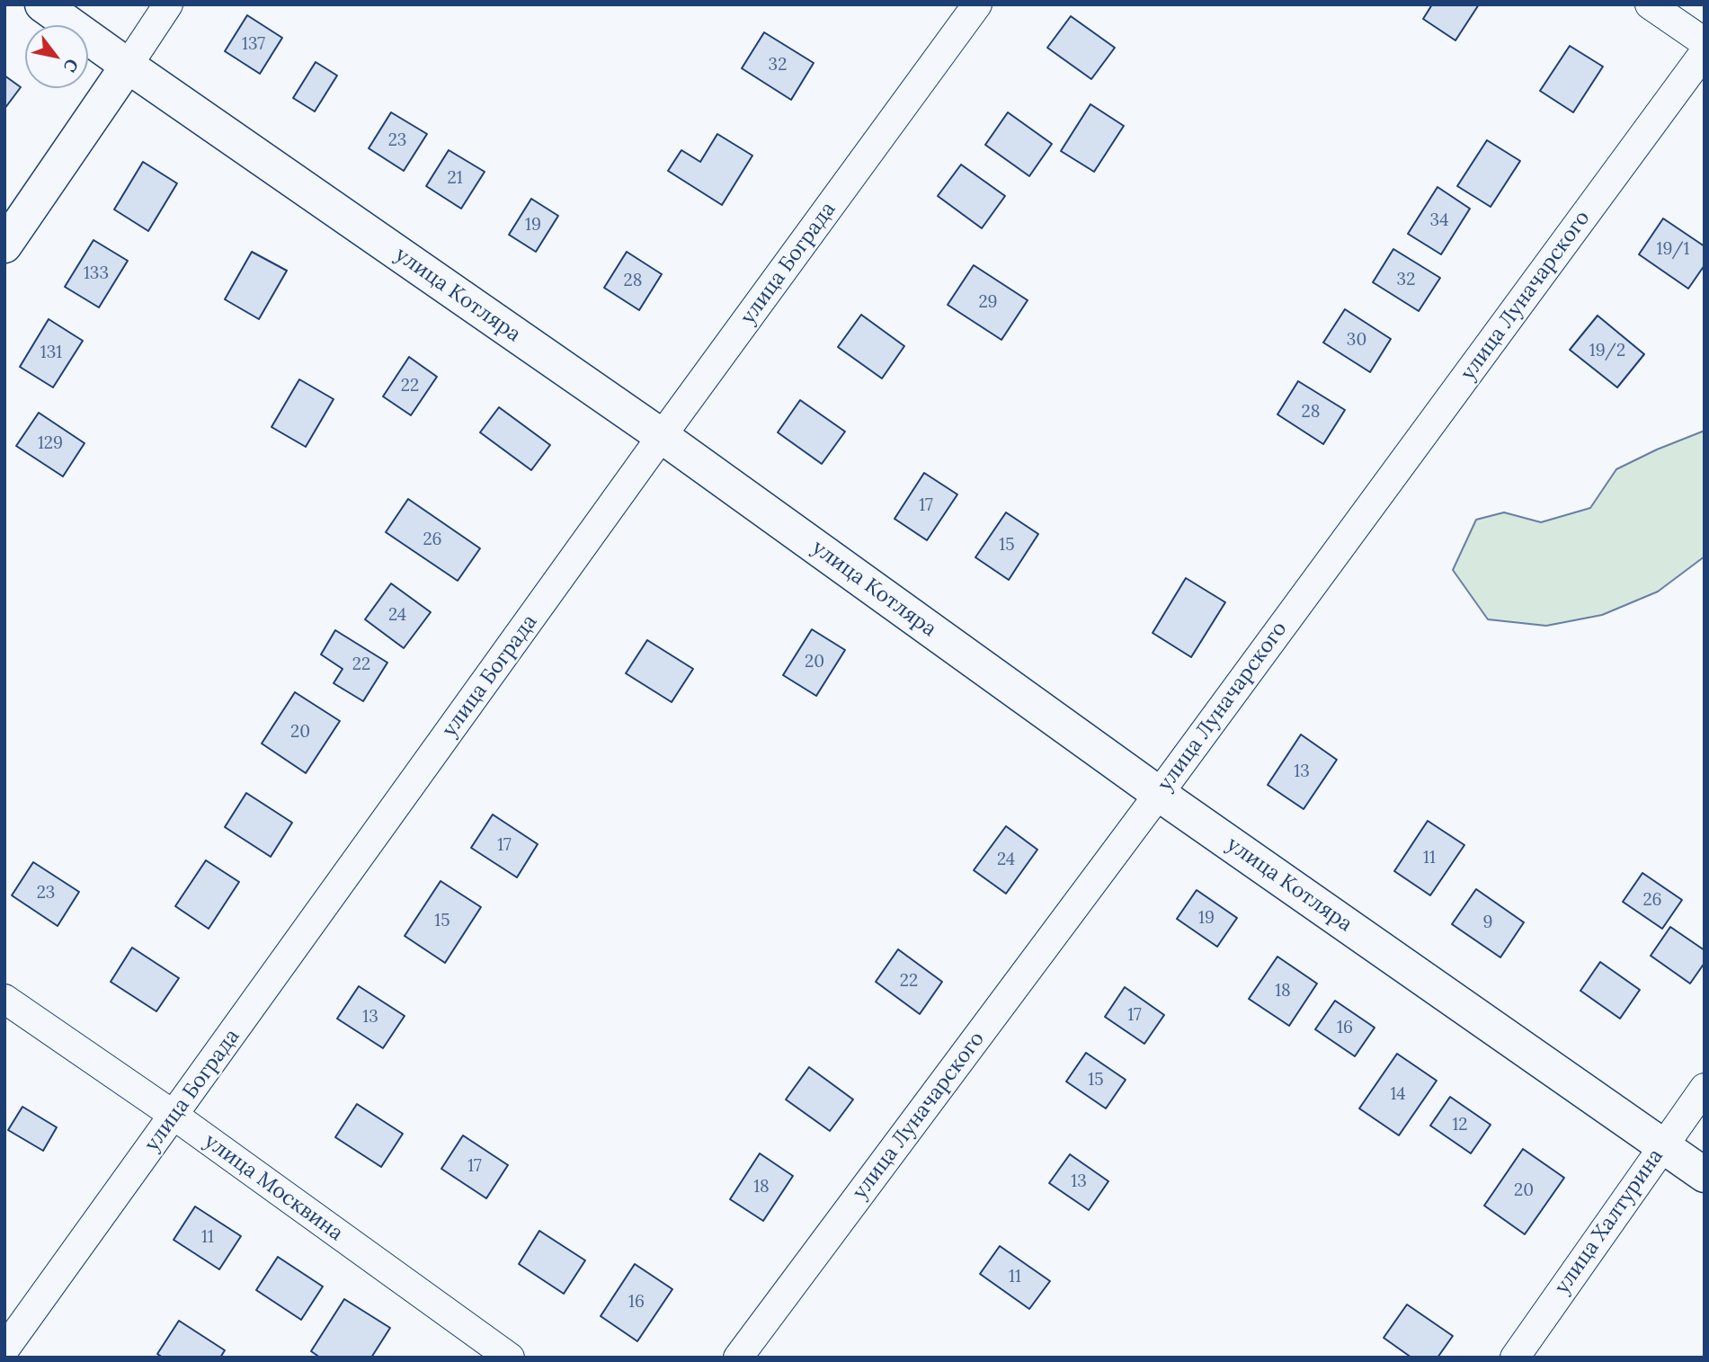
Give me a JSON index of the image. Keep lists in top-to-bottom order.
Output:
{
  "streets": {
    "street": [
      "улица Бограда",
      "улица Котляра",
      "улица Луначарского",
      "улица Москвина",
      "улица Халтурина"
    ]
  },
  "crossings": [
    ["улица Бограда", "улица Котляра"],
    ["улица Бограда", "улица Москвина"],
    ["улица Котляра", "улица Луначарского"],
    ["улица Котляра", "улица Халтурина"]
  ],
  "house_numbers": [
    "137",
    "32",
    "23",
    "21",
    "34",
    "19",
    "19/1",
    "133",
    "32",
    "28",
    "29",
    "30",
    "19/2",
    "131",
    "22",
    "28",
    "129",
    "17",
    "26",
    "15",
    "24",
    "20",
    "22",
    "20",
    "13",
    "17",
    "11",
    "24",
    "23",
    "26",
    "19",
    "15",
    "9",
    "22",
    "18",
    "17",
    "13",
    "16",
    "15",
    "14",
    "12",
    "17",
    "13",
    "18",
    "20",
    "11",
    "11",
    "16"
  ],
  "north": "bottom right"
}
